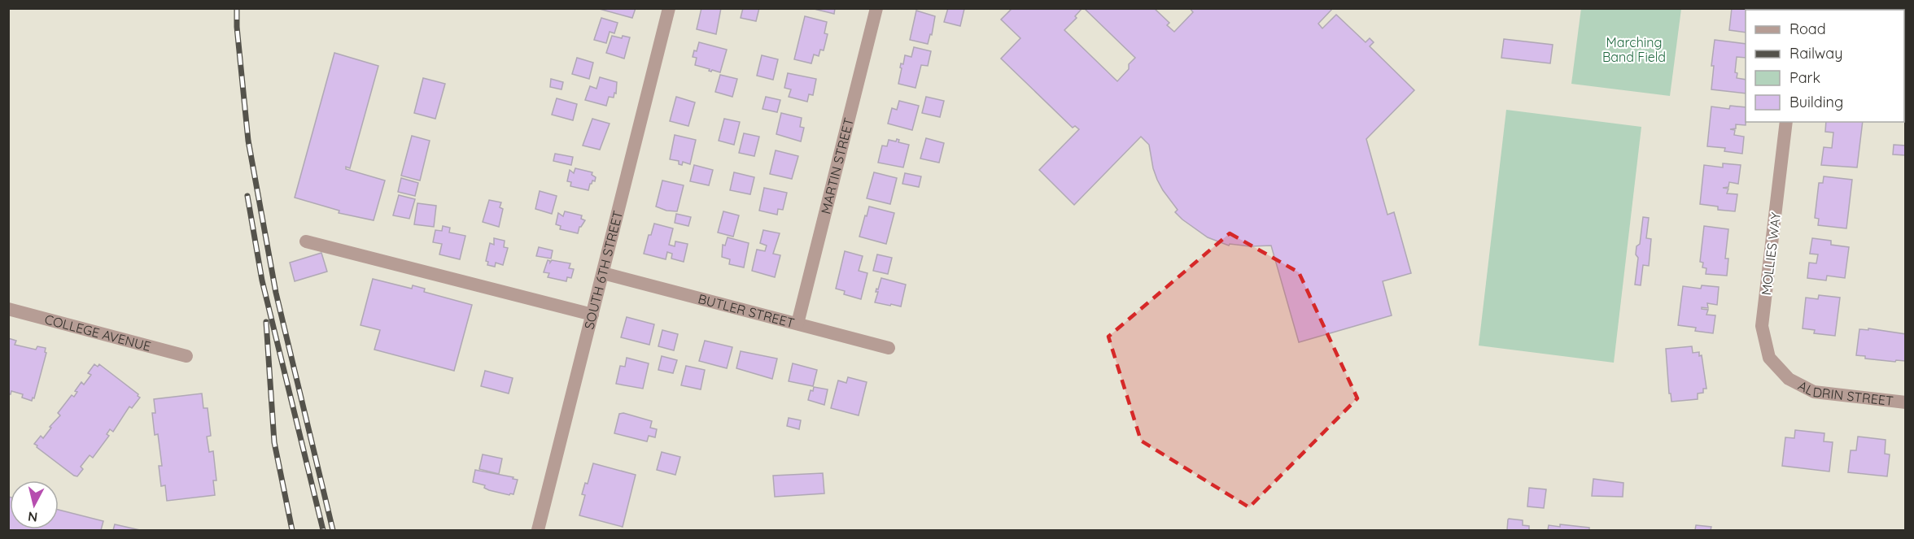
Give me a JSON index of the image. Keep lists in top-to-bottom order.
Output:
{
  "streets": {
    "street": [
      "MARTIN STREET",
      "MOLLIES WAY",
      "SOUTH 6TH STREET",
      "BUTLER STREET",
      "COLLEGE AVENUE",
      "ALDRIN STREET"
    ]
  },
  "crossings": [
    ["MARTIN STREET", "BUTLER STREET"],
    ["MOLLIES WAY", "ALDRIN STREET"],
    ["SOUTH 6TH STREET", "BUTLER STREET"]
  ],
  "parks": ["Marching Band Field"],
  "legend": [
    "Road",
    "Railway",
    "Park",
    "Building"
  ],
  "north": "bottom"
}
